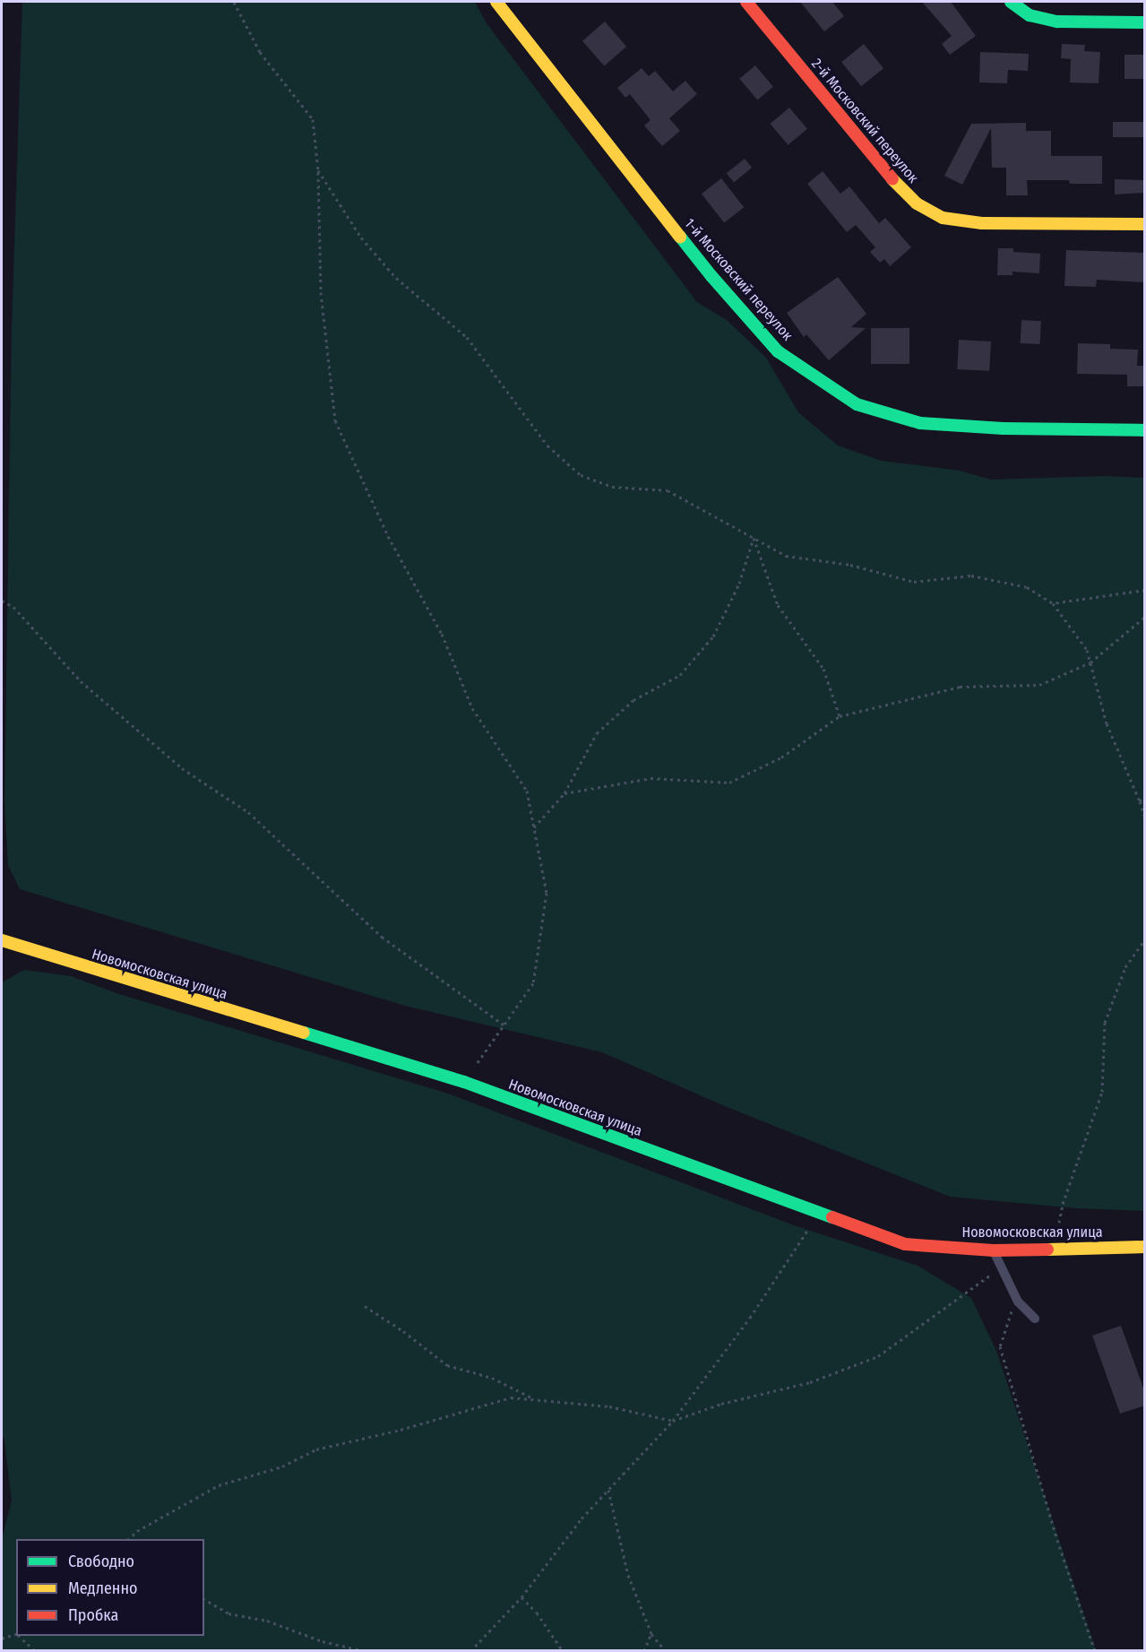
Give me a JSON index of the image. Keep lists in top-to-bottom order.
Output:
{
  "streets": {
    "street": ["2-й Московский переулок", "1-й Московский переулок", "Новомосковская улица"]
  },
  "legend": ["Свободно", "Медленно", "Пробка"]
}
